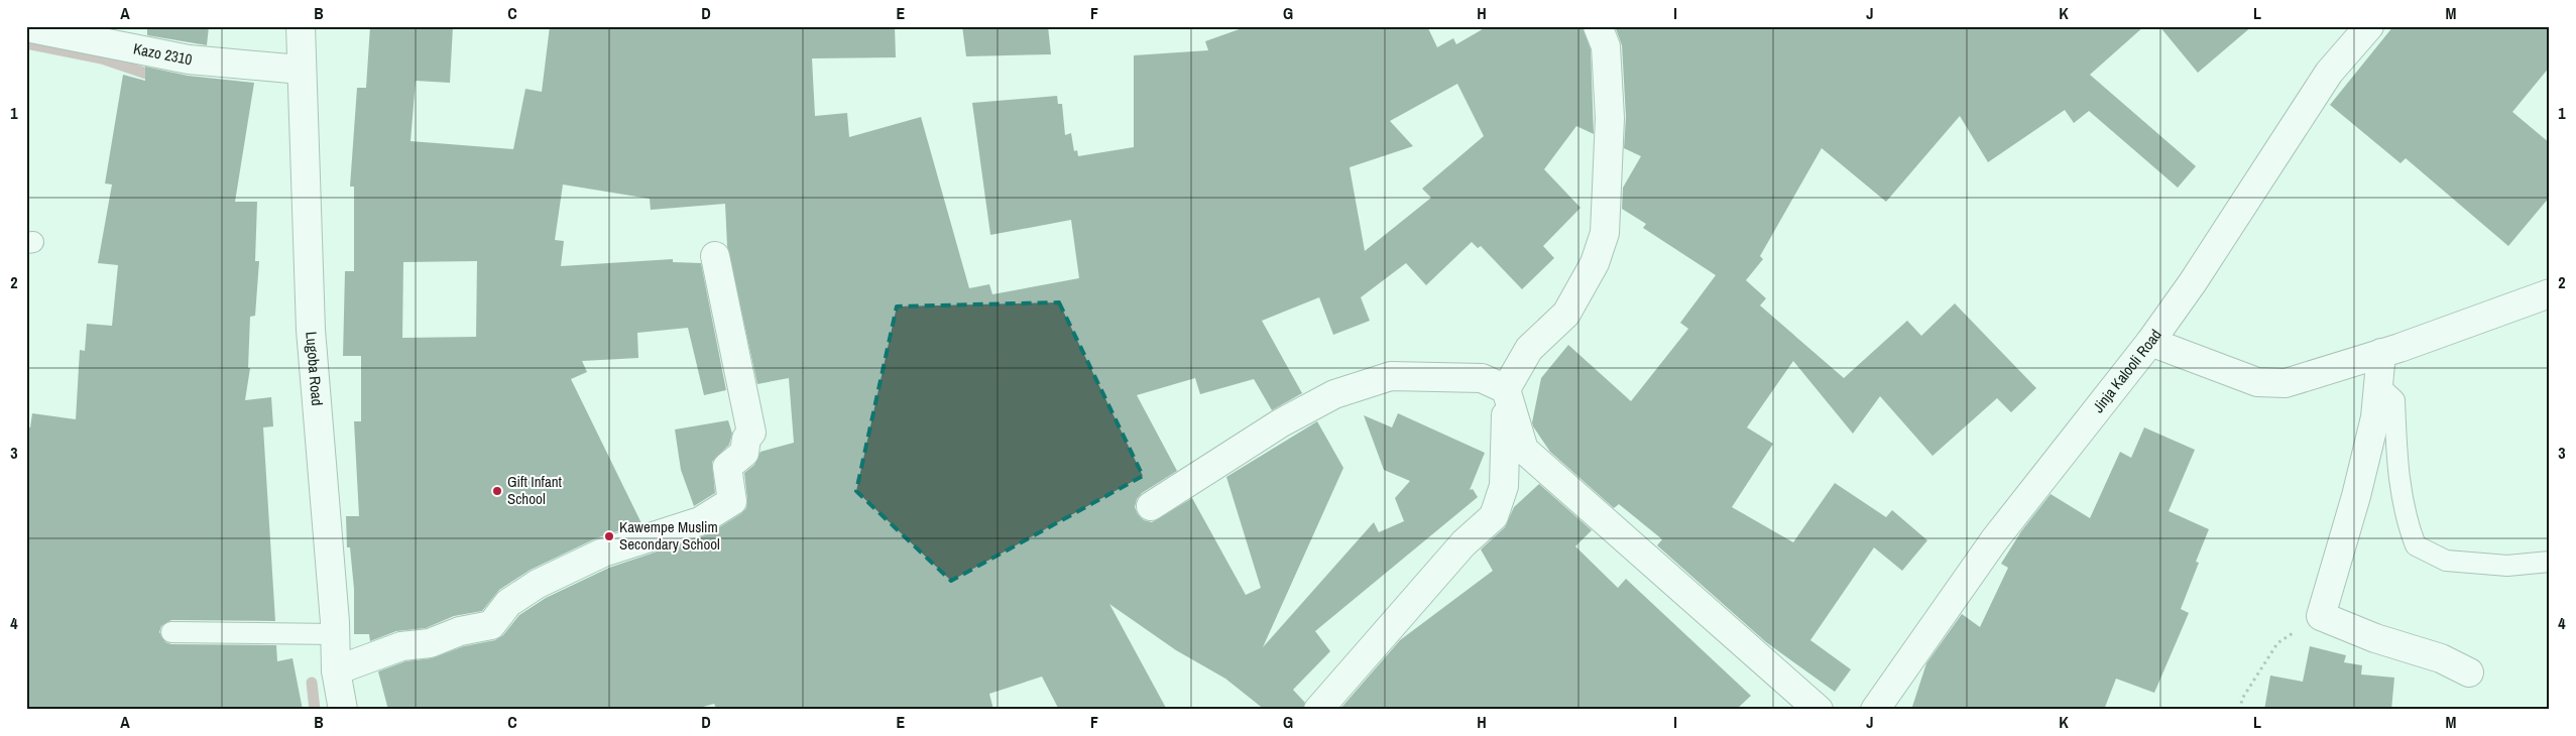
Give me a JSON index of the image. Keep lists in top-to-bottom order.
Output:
{
  "streets": {
    "street": ["Kazo 2310", "Lugoba Road", "Jinja Kalooli Road"]
  },
  "crossings": [
    ["Kazo 2310", "Lugoba Road"]
  ],
  "places": ["Gift Infant School", "Kawempe Muslim Secondary School"],
  "grid": {
    "columns": [
      "A",
      "B",
      "C",
      "D",
      "E",
      "F",
      "G",
      "H",
      "I",
      "J",
      "K",
      "L",
      "M"
    ],
    "rows": [
      "1",
      "2",
      "3",
      "4"
    ]
  }
}
